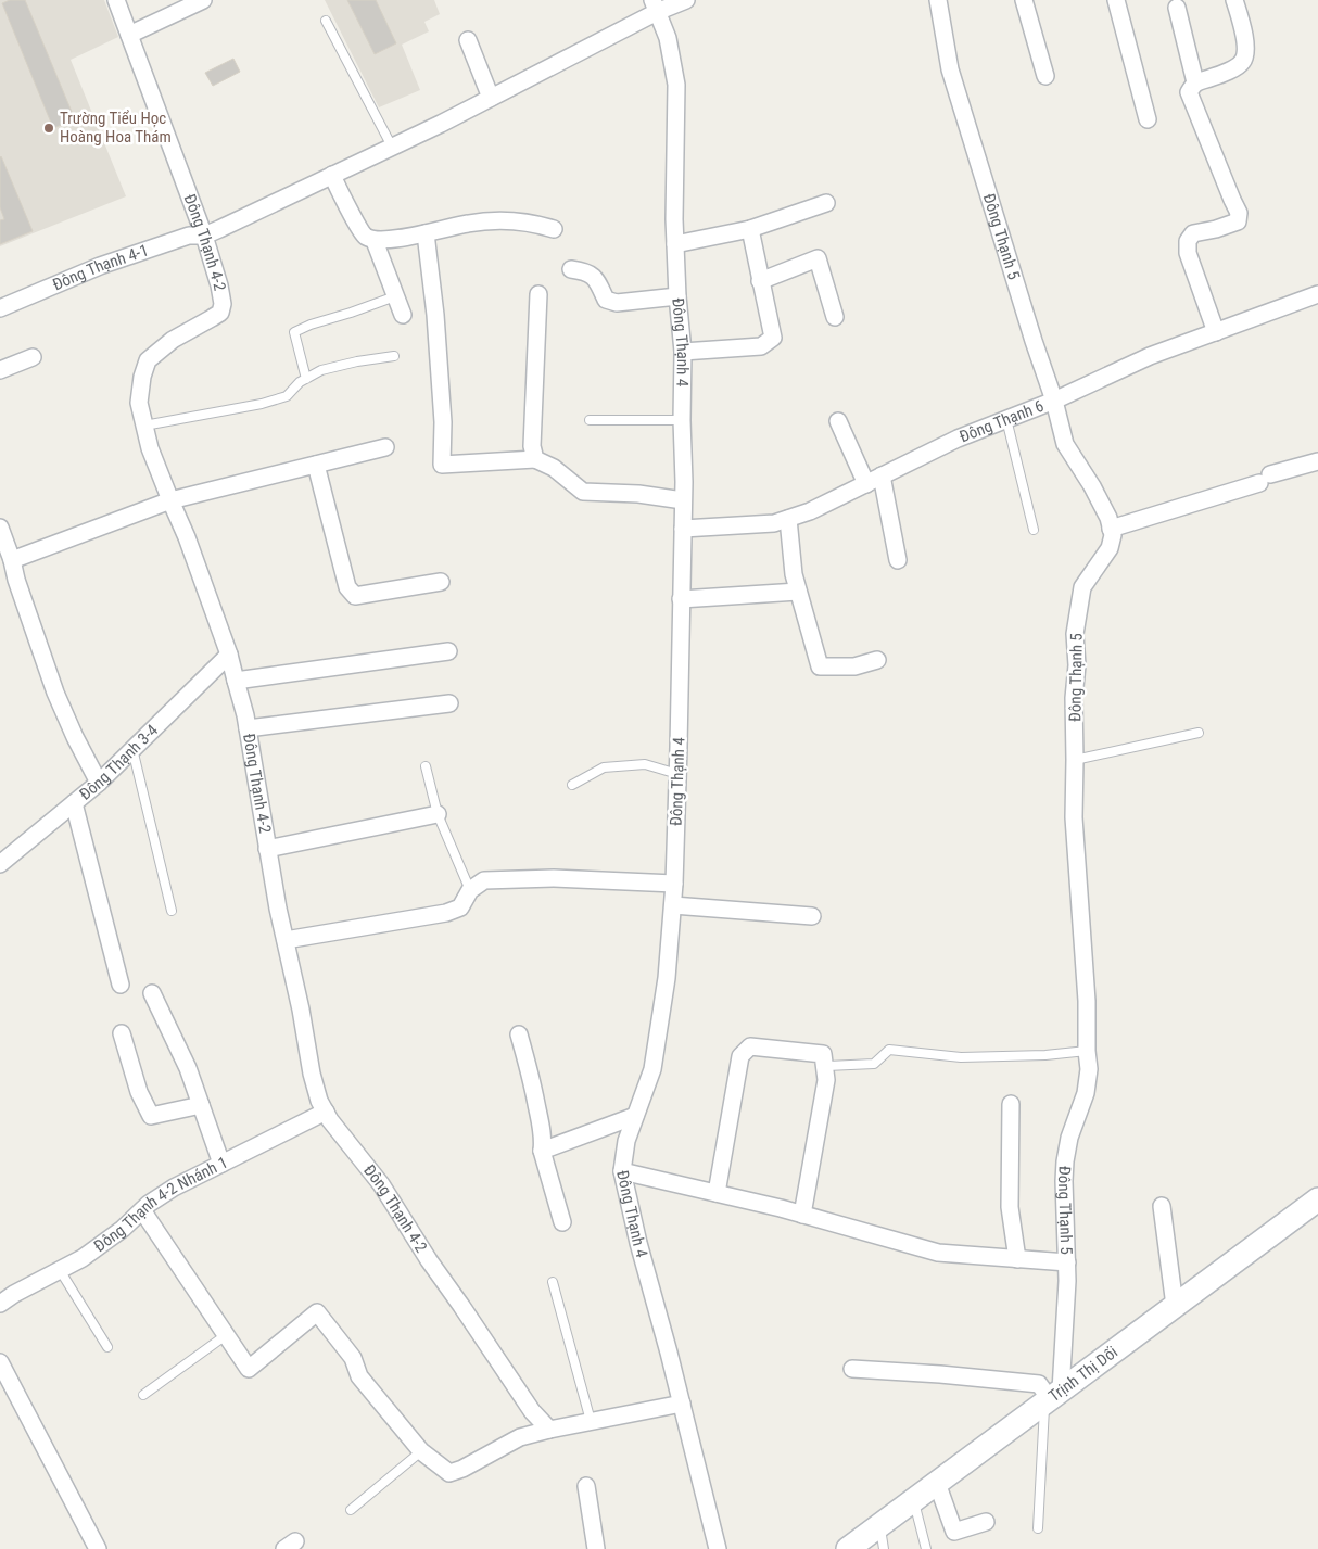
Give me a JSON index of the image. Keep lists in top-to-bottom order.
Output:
{
  "streets": {
    "main road": ["Trịnh Thị Dối"],
    "street": [
      "Đông Thạnh 5",
      "Đông Thạnh 4-2",
      "Đông Thạnh 4-1",
      "Đông Thạnh 4",
      "Đông Thạnh 6",
      "Đông Thạnh 3-4",
      "Đông Thạnh 4-2 Nhánh 1"
    ]
  },
  "crossings": [
    ["Đông Thạnh 5", "Đông Thạnh 6"],
    ["Đông Thạnh 5", "Trịnh Thị Dối"],
    ["Đông Thạnh 4-2", "Đông Thạnh 4-1"],
    ["Đông Thạnh 4-2", "Đông Thạnh 3-4"],
    ["Đông Thạnh 4-2", "Đông Thạnh 4-2 Nhánh 1"],
    ["Đông Thạnh 4-1", "Đông Thạnh 4"],
    ["Đông Thạnh 4", "Đông Thạnh 6"]
  ],
  "places": ["Trường Tiểu Học Hoàng Hoa Thám"]
}
